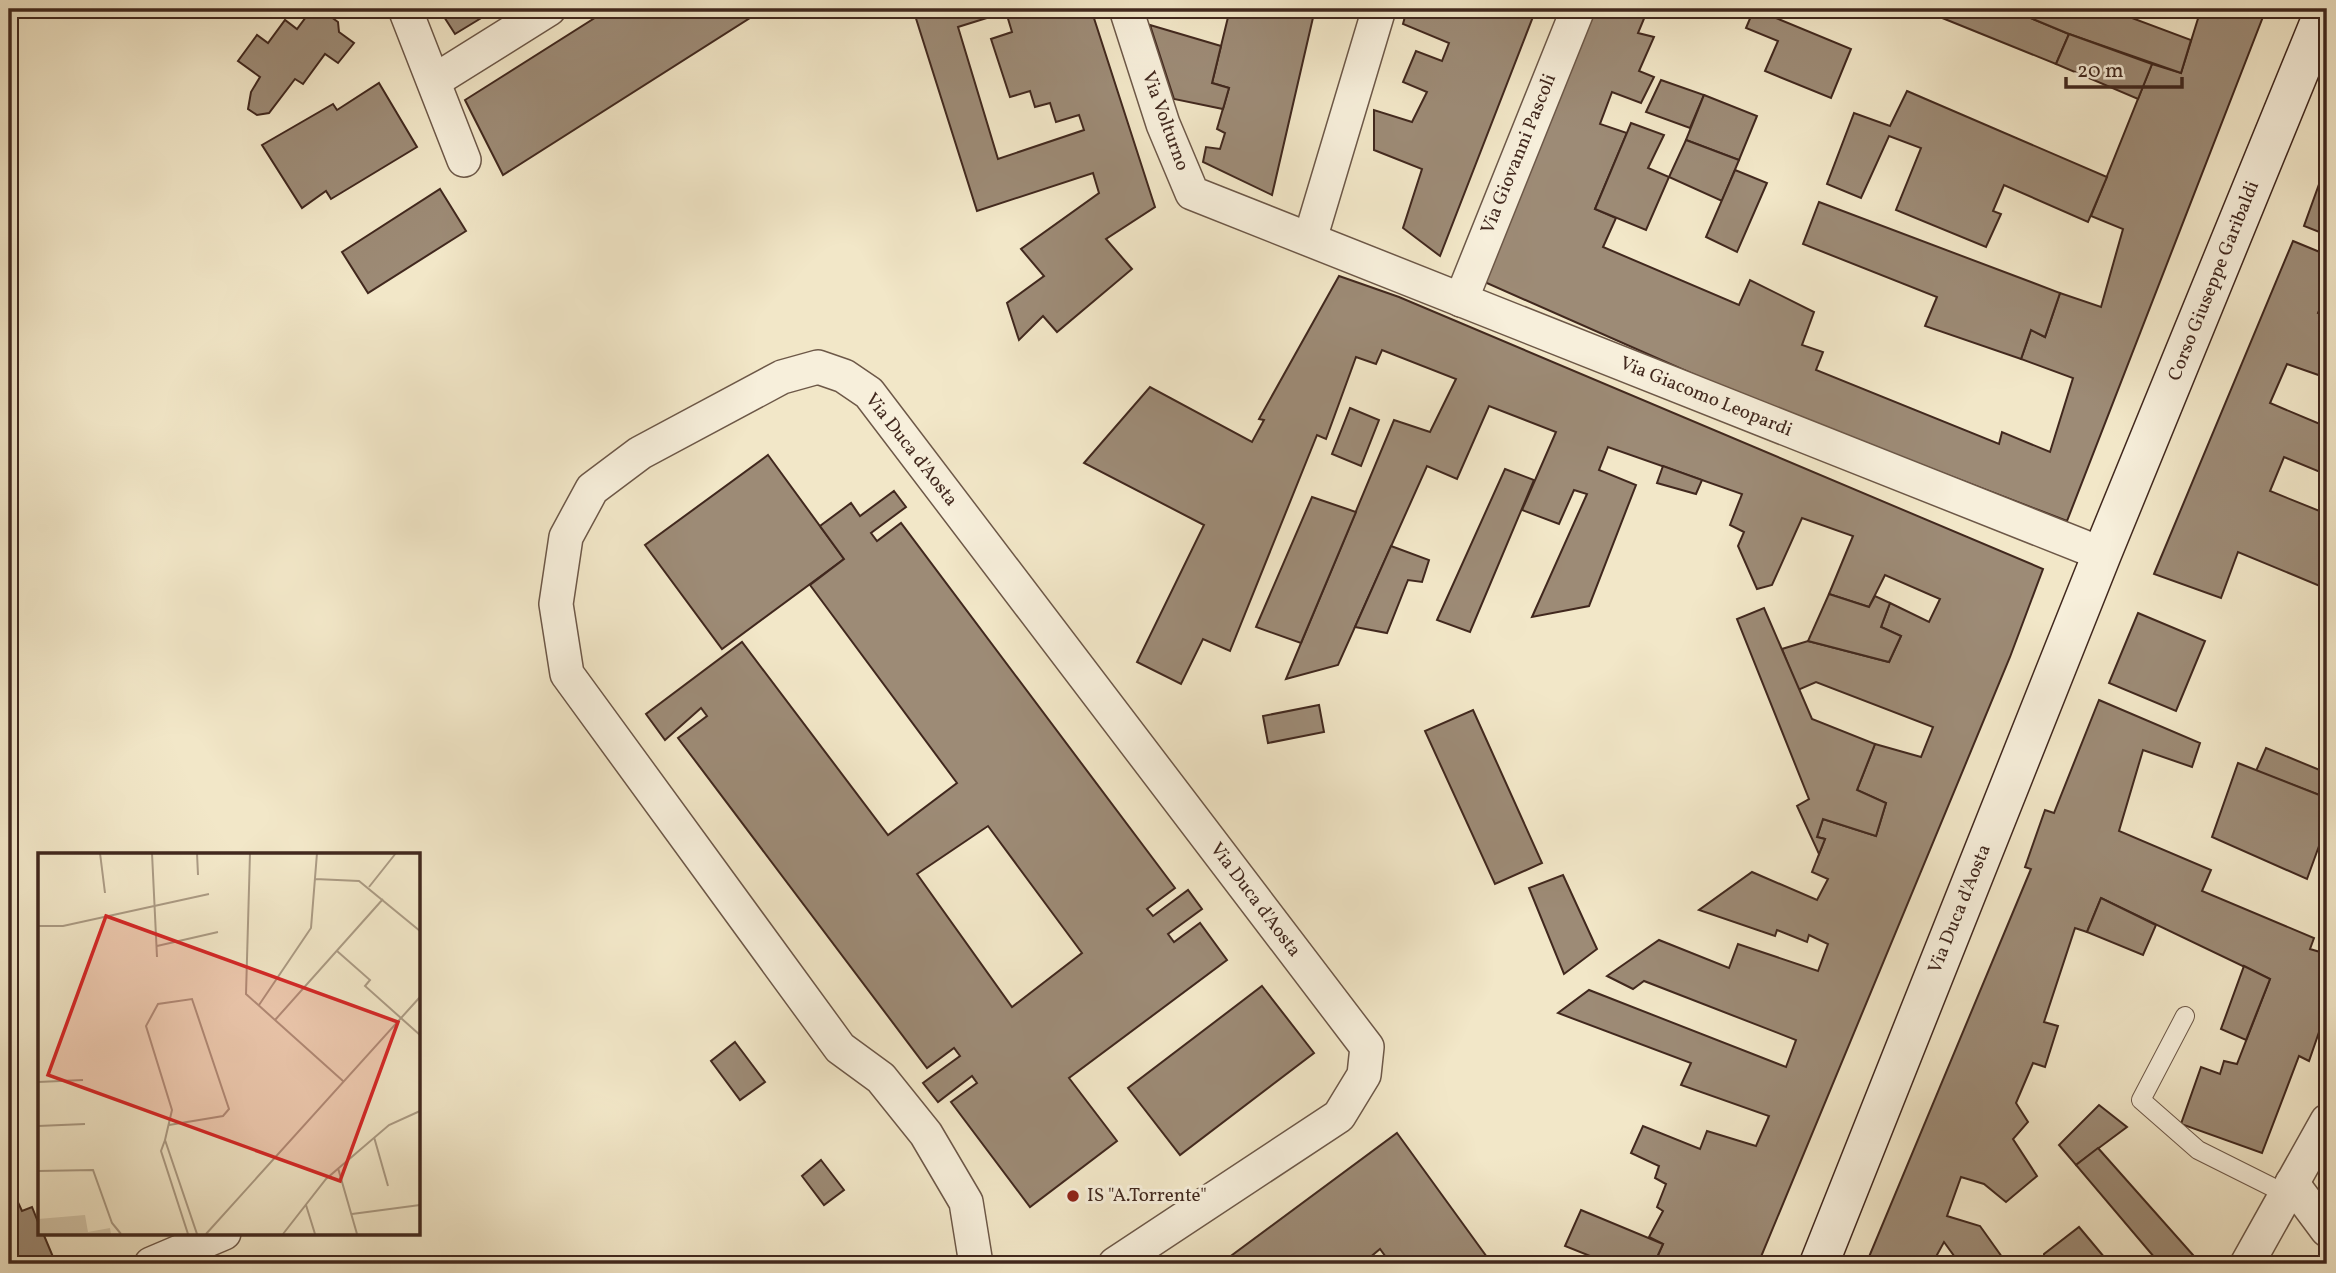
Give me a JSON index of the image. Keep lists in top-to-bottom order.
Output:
{
  "streets": {
    "street": [
      "Via Volturno",
      "Via Giovanni Pascoli",
      "Corso Giuseppe Garibaldi",
      "Via Giacomo Leopardi",
      "Via Duca d'Aosta"
    ]
  },
  "crossings": [
    ["Via Volturno", "Via Giacomo Leopardi"],
    ["Via Giovanni Pascoli", "Via Giacomo Leopardi"],
    ["Corso Giuseppe Garibaldi", "Via Giacomo Leopardi"],
    ["Corso Giuseppe Garibaldi", "Via Duca d'Aosta"],
    ["Via Giacomo Leopardi", "Via Duca d'Aosta"]
  ],
  "places": ["IS \"A.Torrente\""],
  "scale_bar": "20 m"
}
